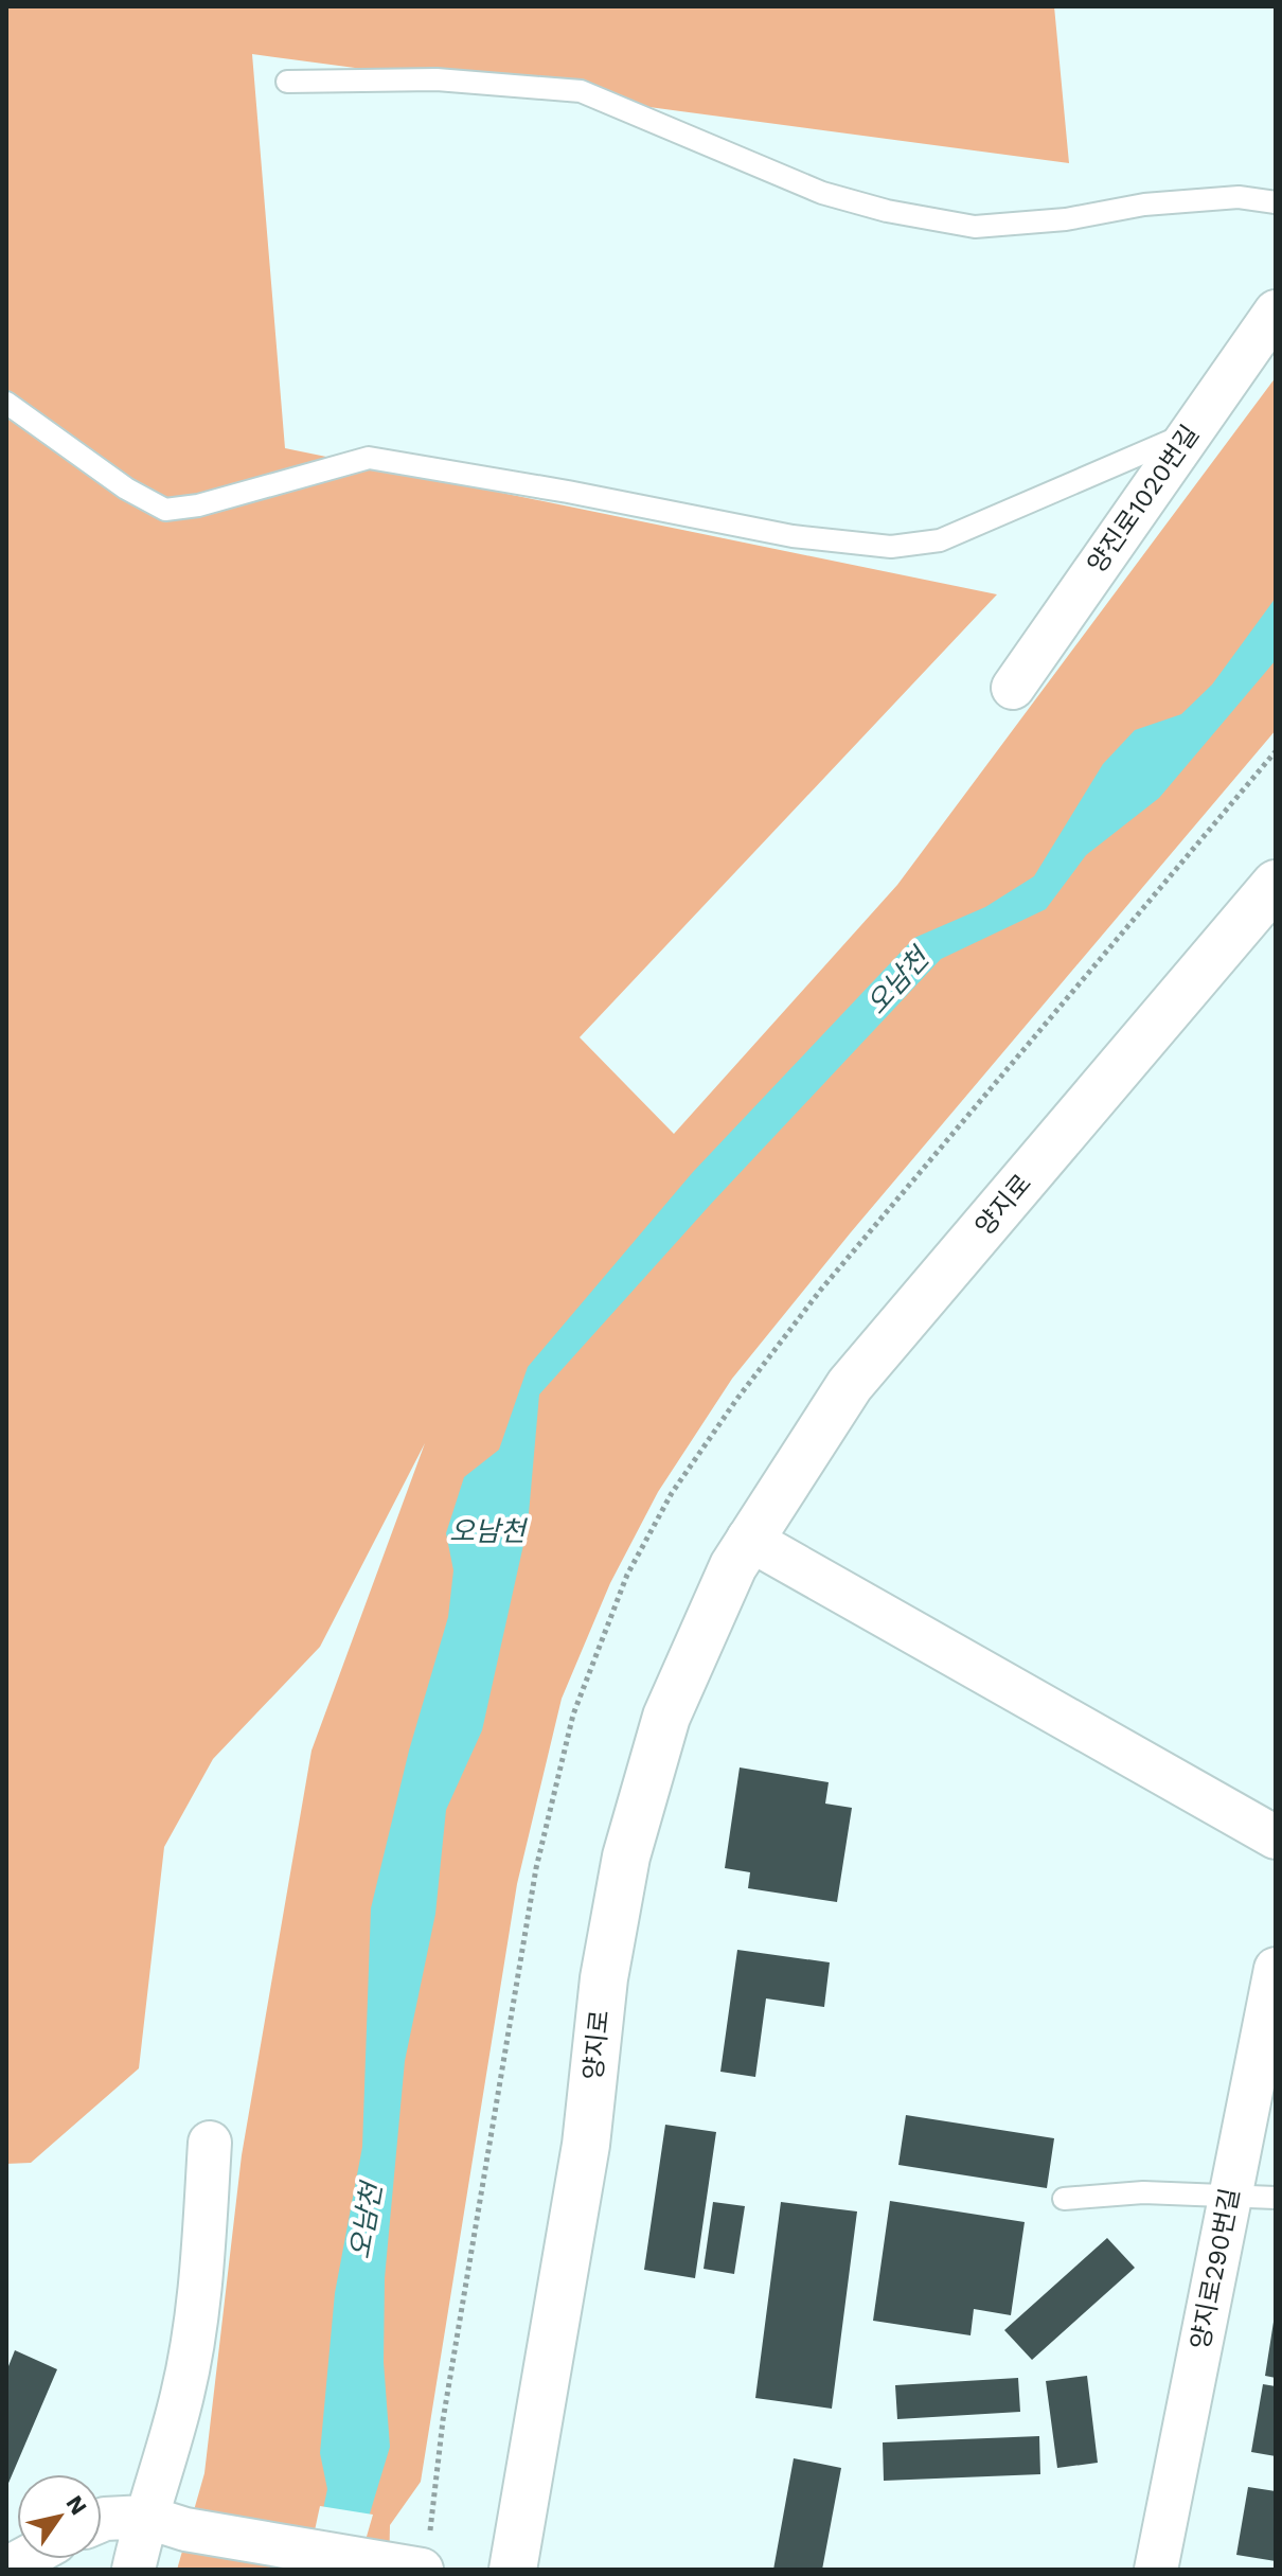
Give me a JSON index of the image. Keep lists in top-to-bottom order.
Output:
{
  "streets": {
    "street": ["양진로1020번길", "양지로", "양지로290번길"]
  },
  "water": ["오남천"],
  "north": "top right"
}
